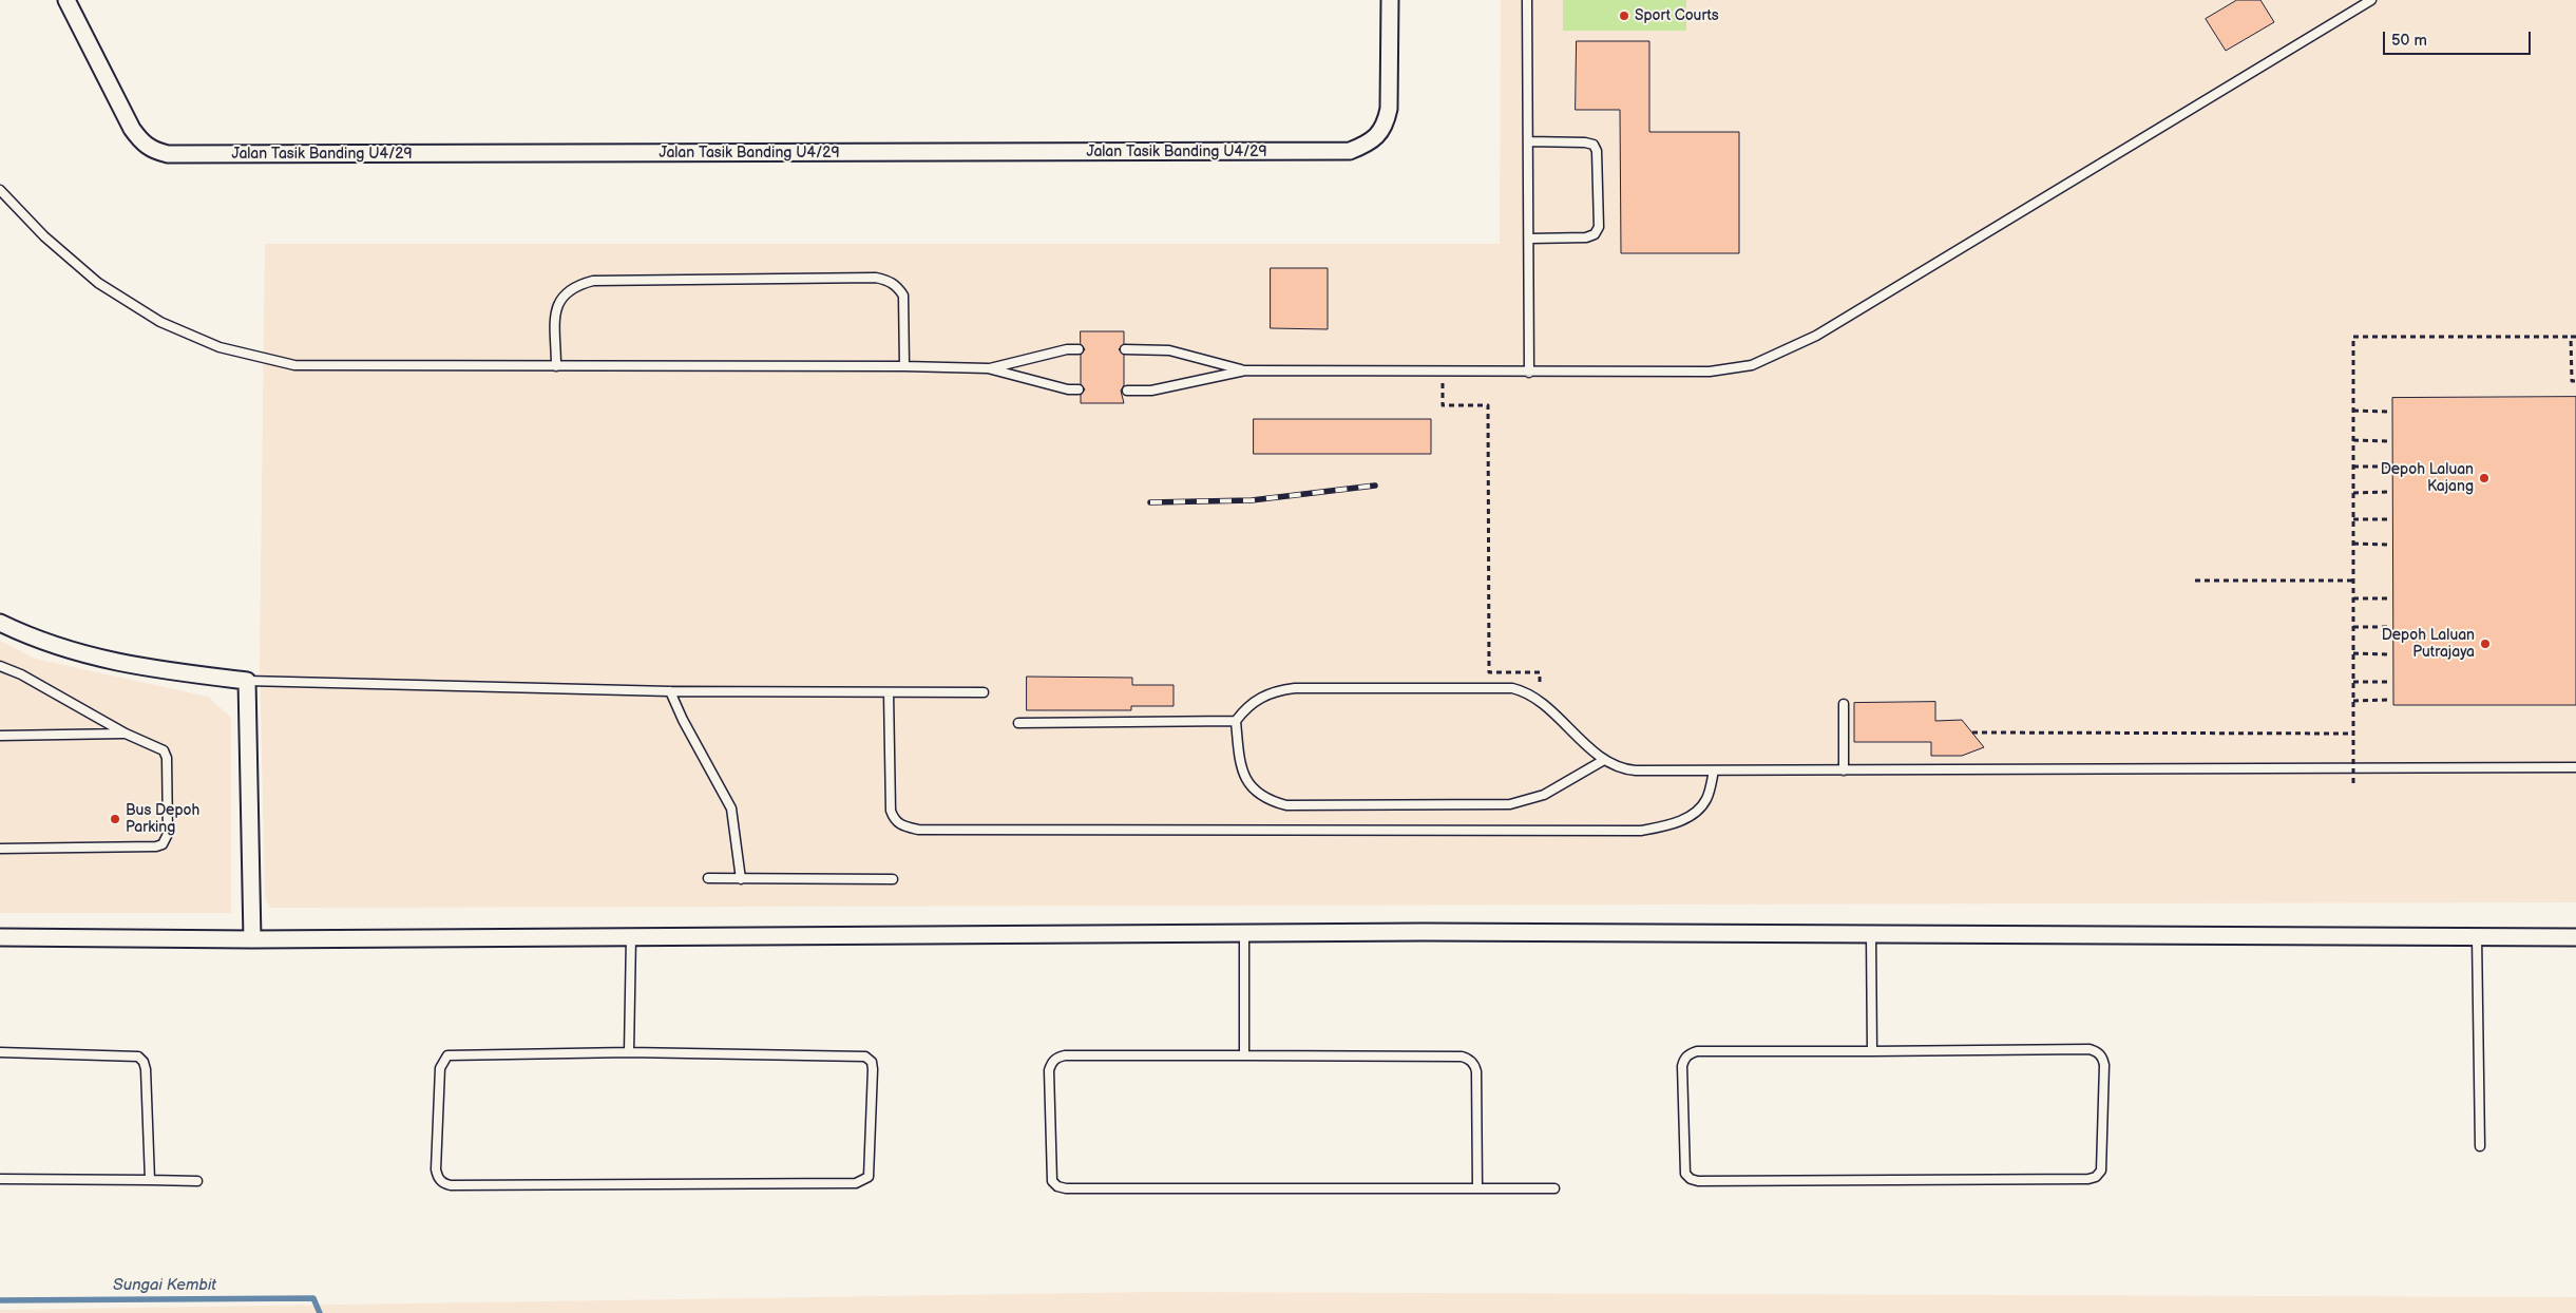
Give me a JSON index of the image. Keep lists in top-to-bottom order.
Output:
{
  "streets": {
    "street": ["Jalan Tasik Banding U4/29"]
  },
  "water": ["Sungai Kembit"],
  "places": [
    "Sport Courts",
    "Depoh Laluan Kajang",
    "Depoh Laluan Putrajaya",
    "Bus Depoh Parking"
  ],
  "scale_bar": "50 m"
}
